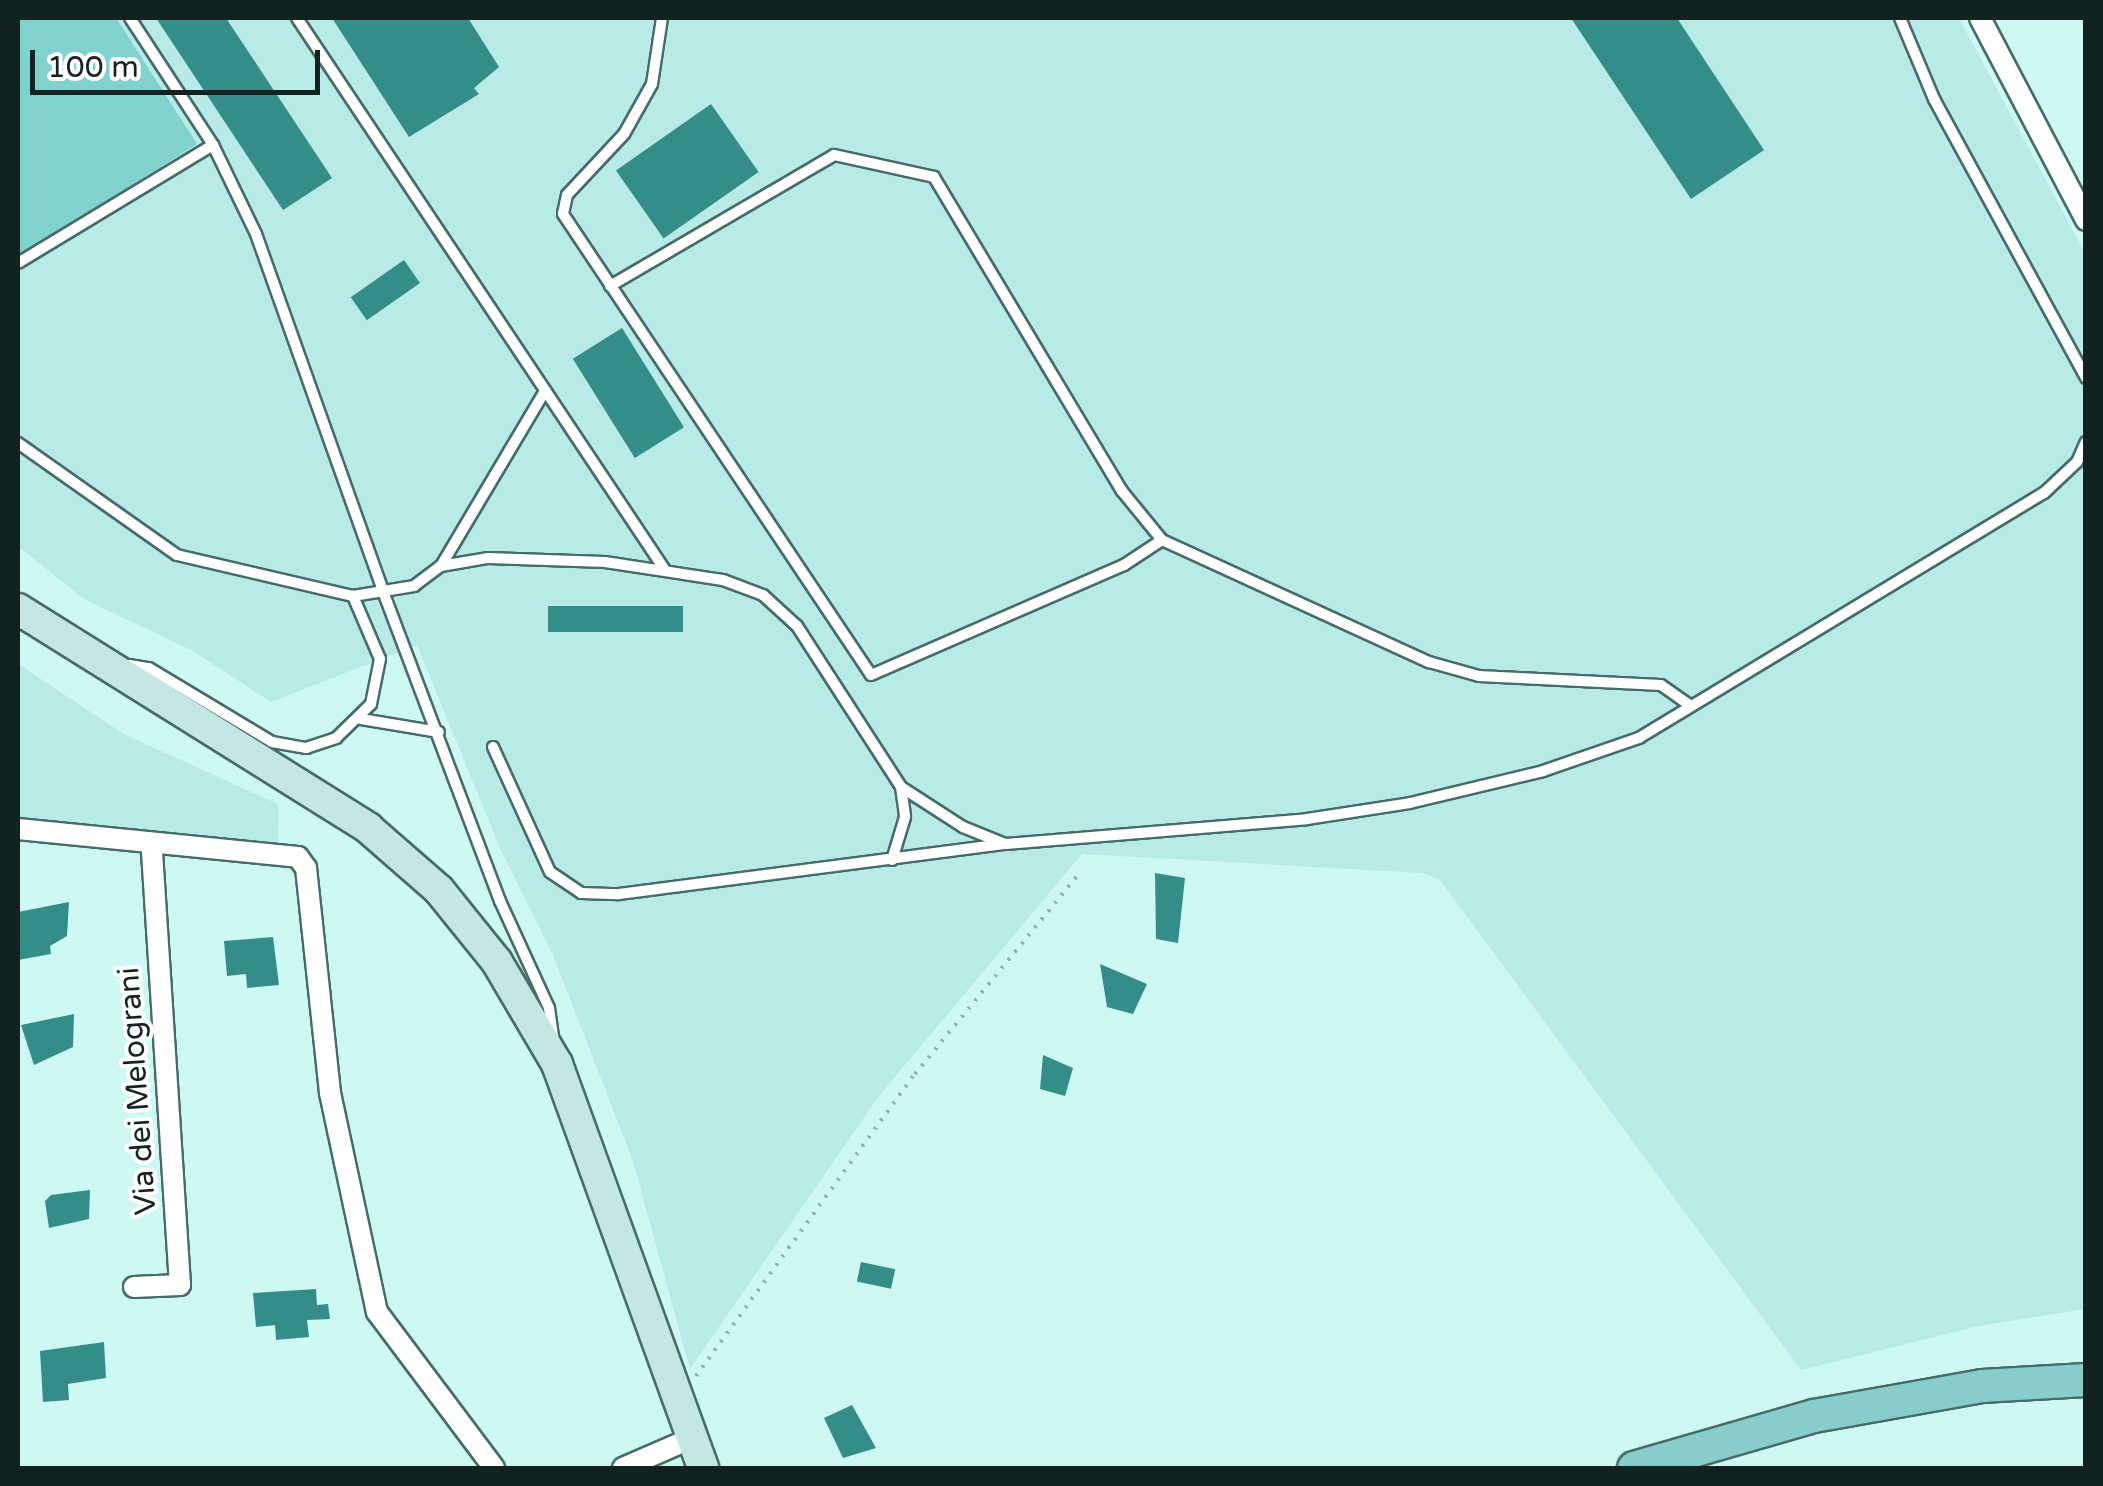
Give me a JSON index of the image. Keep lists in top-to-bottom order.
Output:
{
  "streets": {
    "street": ["Via dei Melograni"]
  },
  "scale_bar": "100 m"
}
